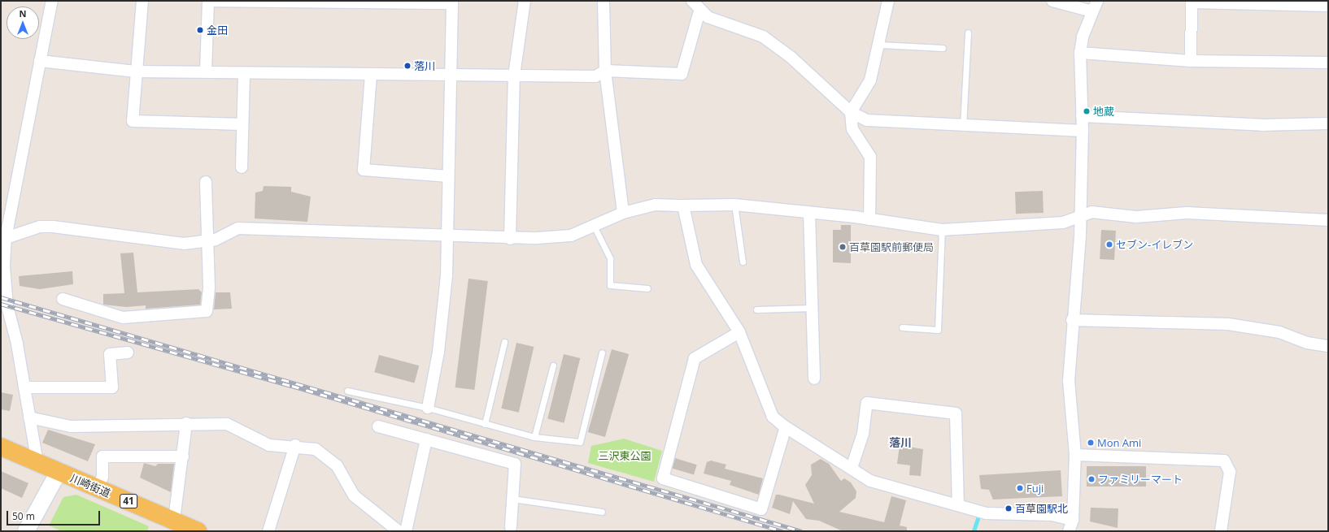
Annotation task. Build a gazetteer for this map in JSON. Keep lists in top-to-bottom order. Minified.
{"streets":{"main road":["川崎街道","41"]},"districts":["落川"],"parks":["三沢東公園"],"places":["金田","落川","地蔵","セブン-イレブン","百草園駅前郵便局","Mon Ami","ファミリーマート","Fuji","百草園駅北"],"scale_bar":"50 m","north":"top"}
